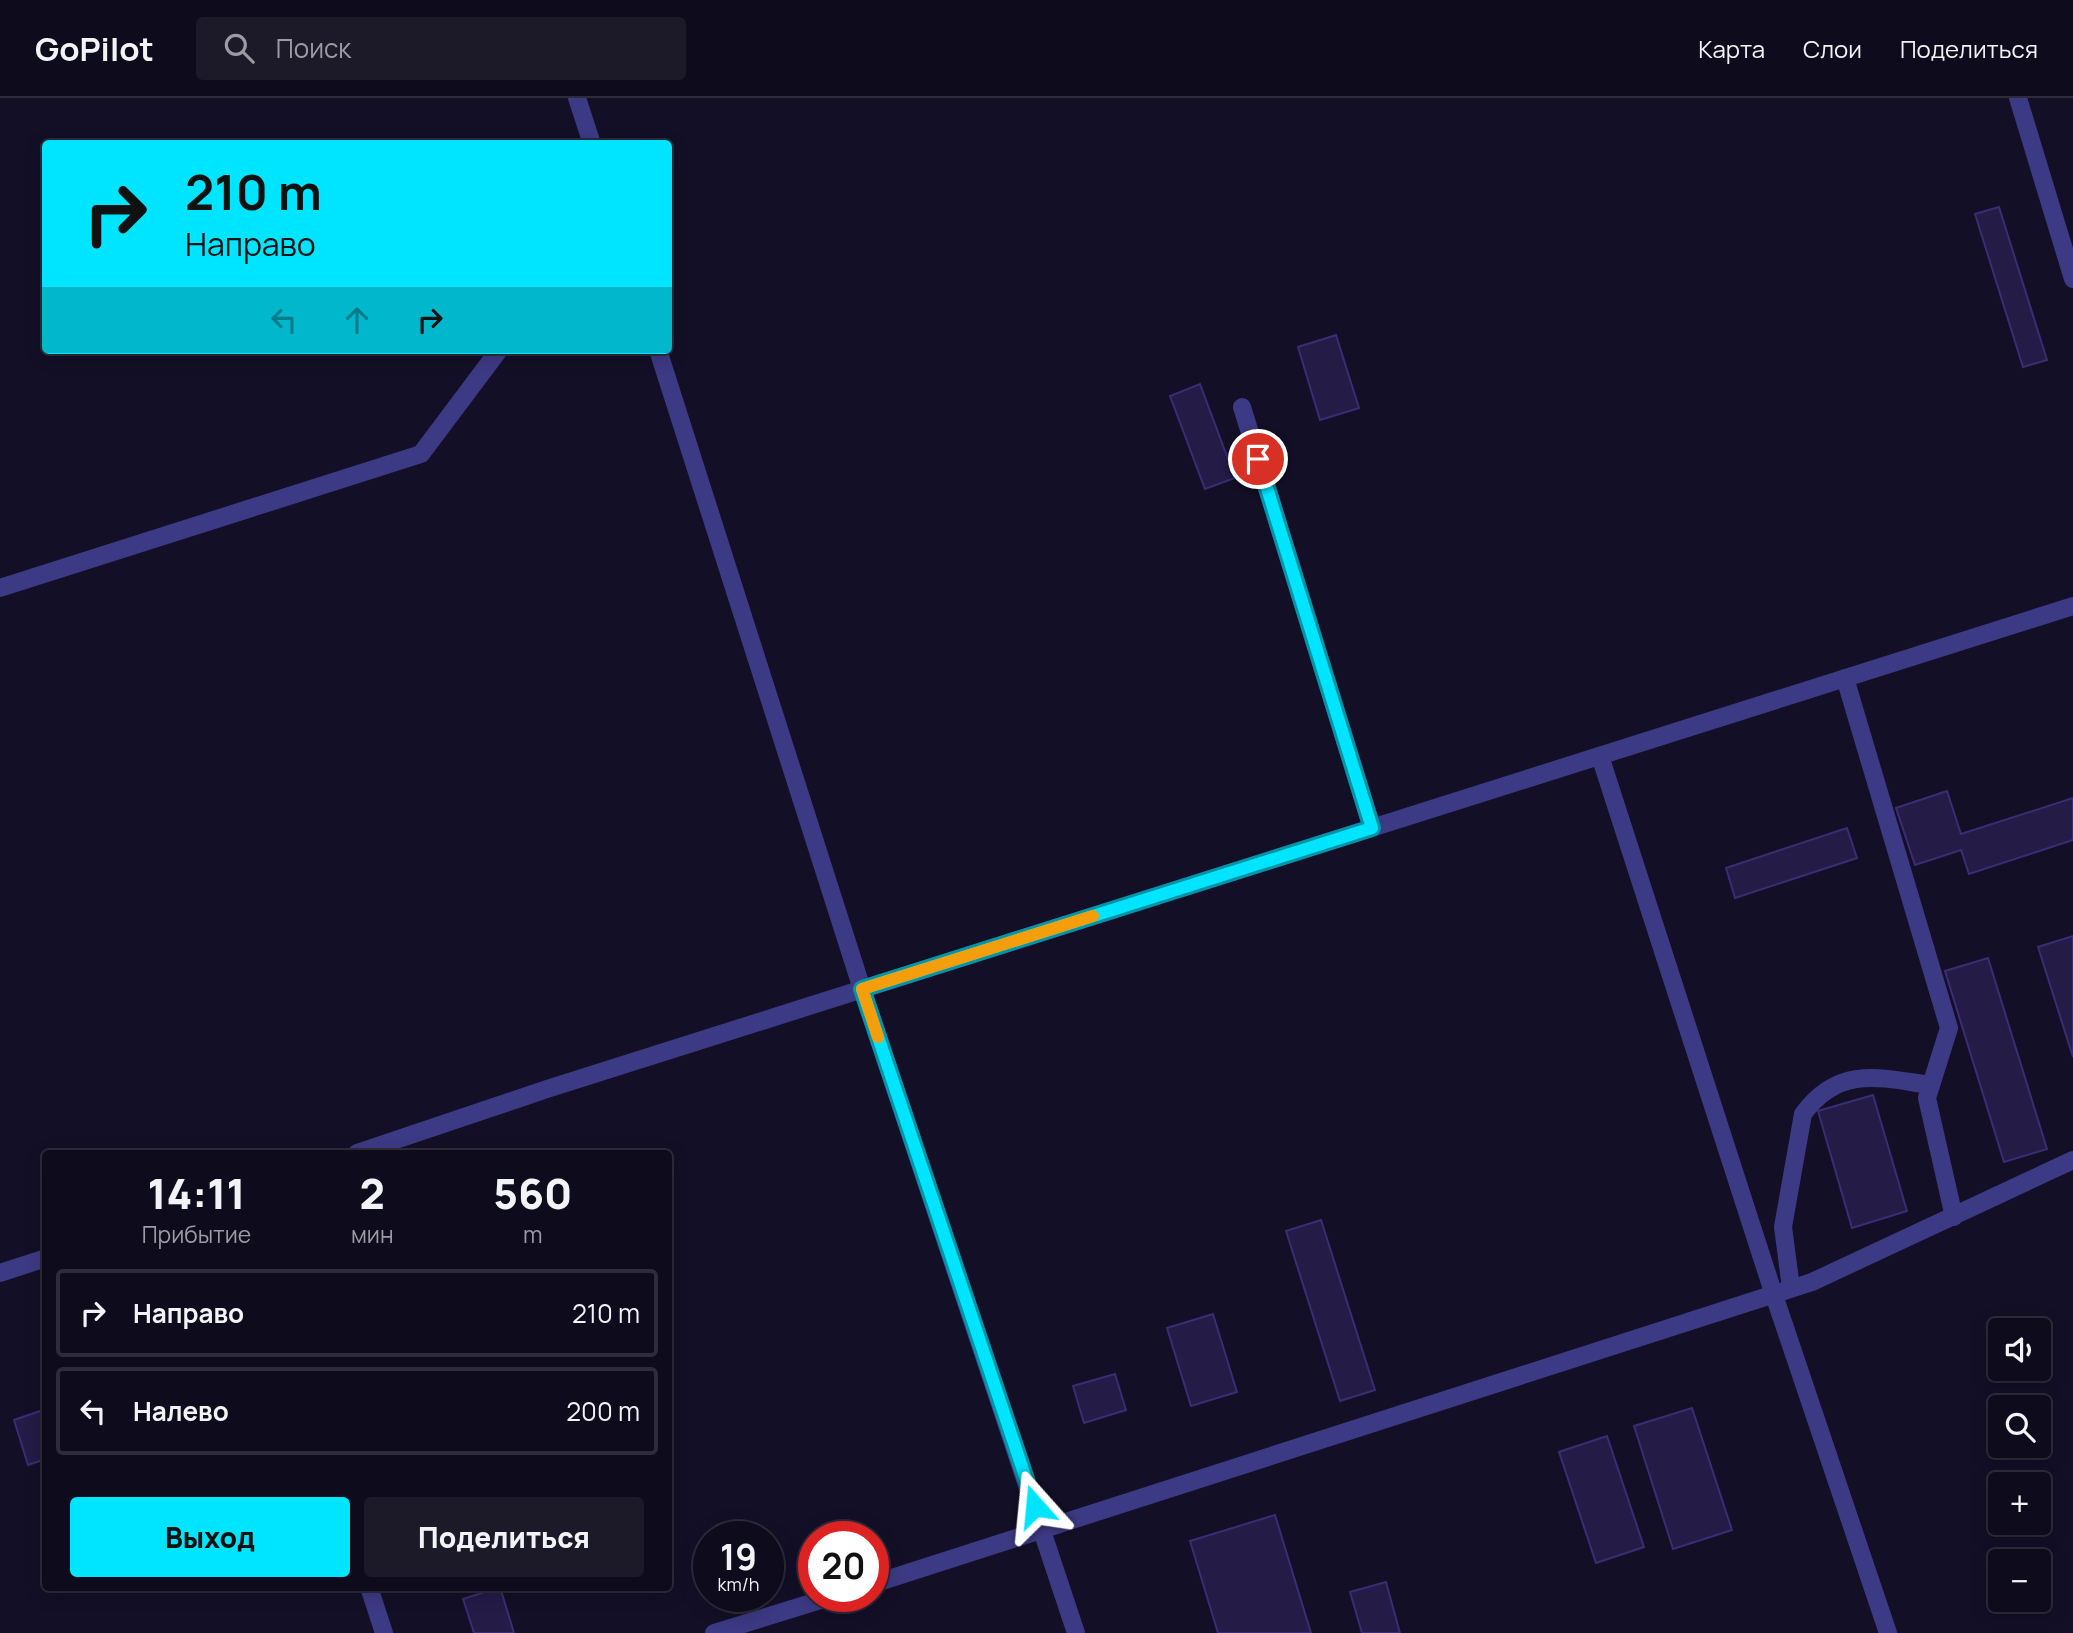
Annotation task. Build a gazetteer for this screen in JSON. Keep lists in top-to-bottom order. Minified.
{"page":{"header":"GoPilot","search":"Поиск","nav":["Карта","Слои","Поделиться"],"turn":["210 m","Направо"],"eta":["14:11","Прибытие","2","мин","560","m"],"list":[{"name":"Направо","value":"210 m"},{"name":"Налево","value":"200 m"}],"map_buttons":["+","−"],"buttons":["Выход","Поделиться"],"speed":"19 km/h","limit":"20"}}
